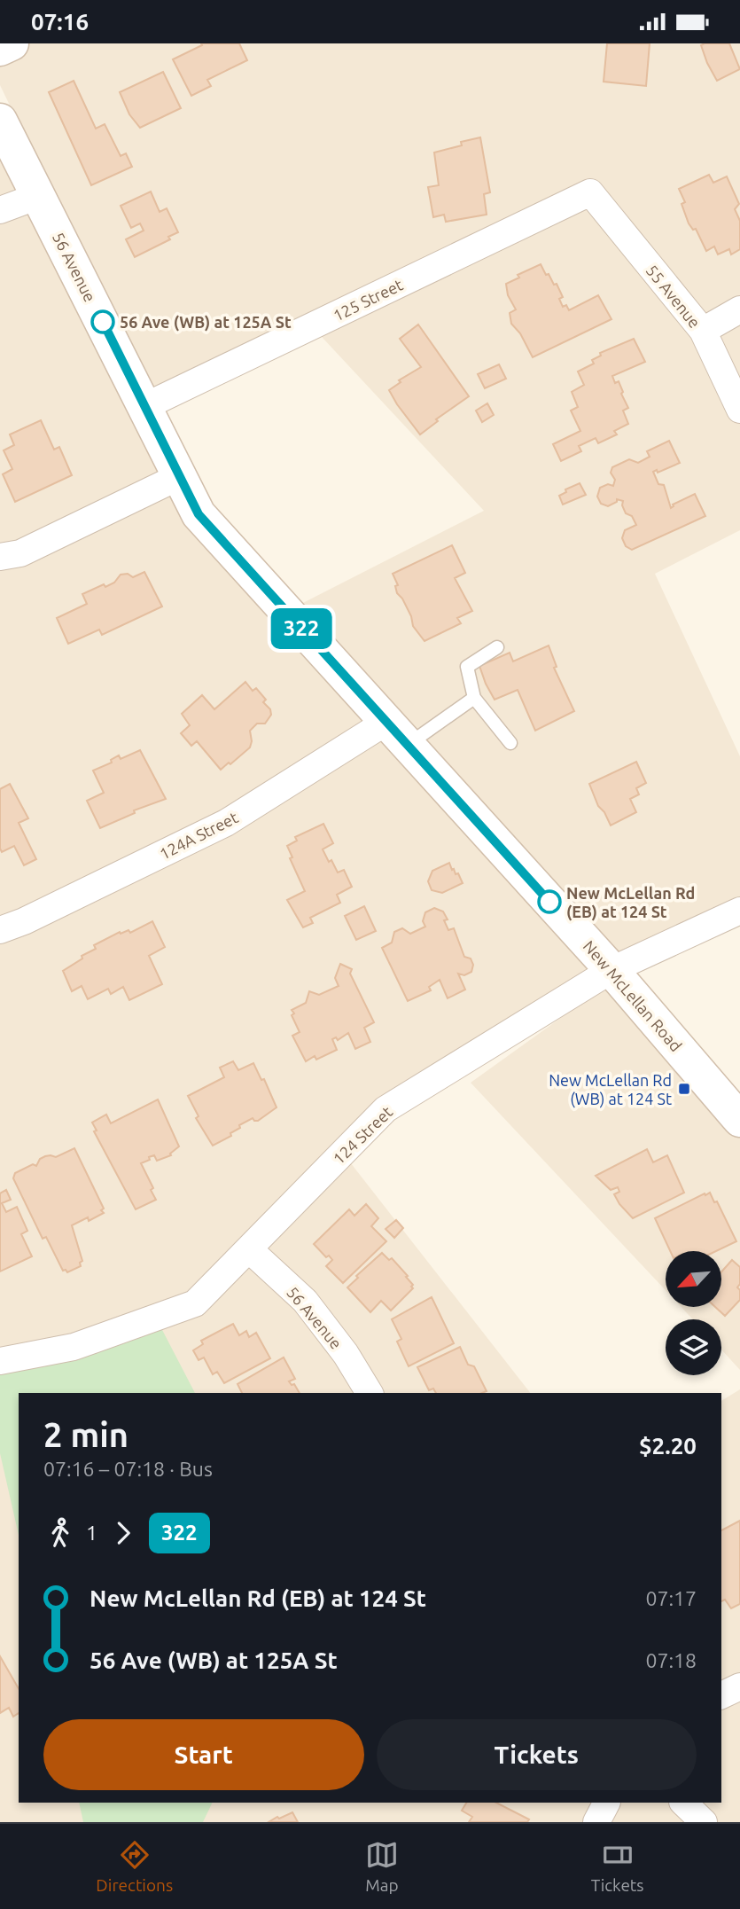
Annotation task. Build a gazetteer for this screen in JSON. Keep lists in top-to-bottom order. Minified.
{"streets":{"street":["56 Avenue","55 Avenue","125 Street","124A Street","New McLellan Road","124 Street"]},"crossings":[["56 Avenue","125 Street"],["56 Avenue","New McLellan Road"],["56 Avenue","124 Street"],["55 Avenue","125 Street"],["124A Street","New McLellan Road"],["New McLellan Road","124 Street"]],"places":{"other":["56 Ave (WB) at 125A St","New McLellan Rd (EB) at 124 St"],"transit":["New McLellan Rd (WB) at 124 St"]},"lines":["bus line 322"],"north":"bottom left","page":{"status":"07:16","on_map":"322","heading":["2 min","07:16 – 07:18 · Bus","$2.20"],"legs":["1","322"],"list":[{"name":"New McLellan Rd (EB) at 124 St","value":"07:17"},{"name":"56 Ave (WB) at 125A St","value":"07:18"}],"buttons":["Start","Tickets"],"tabs":["Directions","Map","Tickets"]}}
